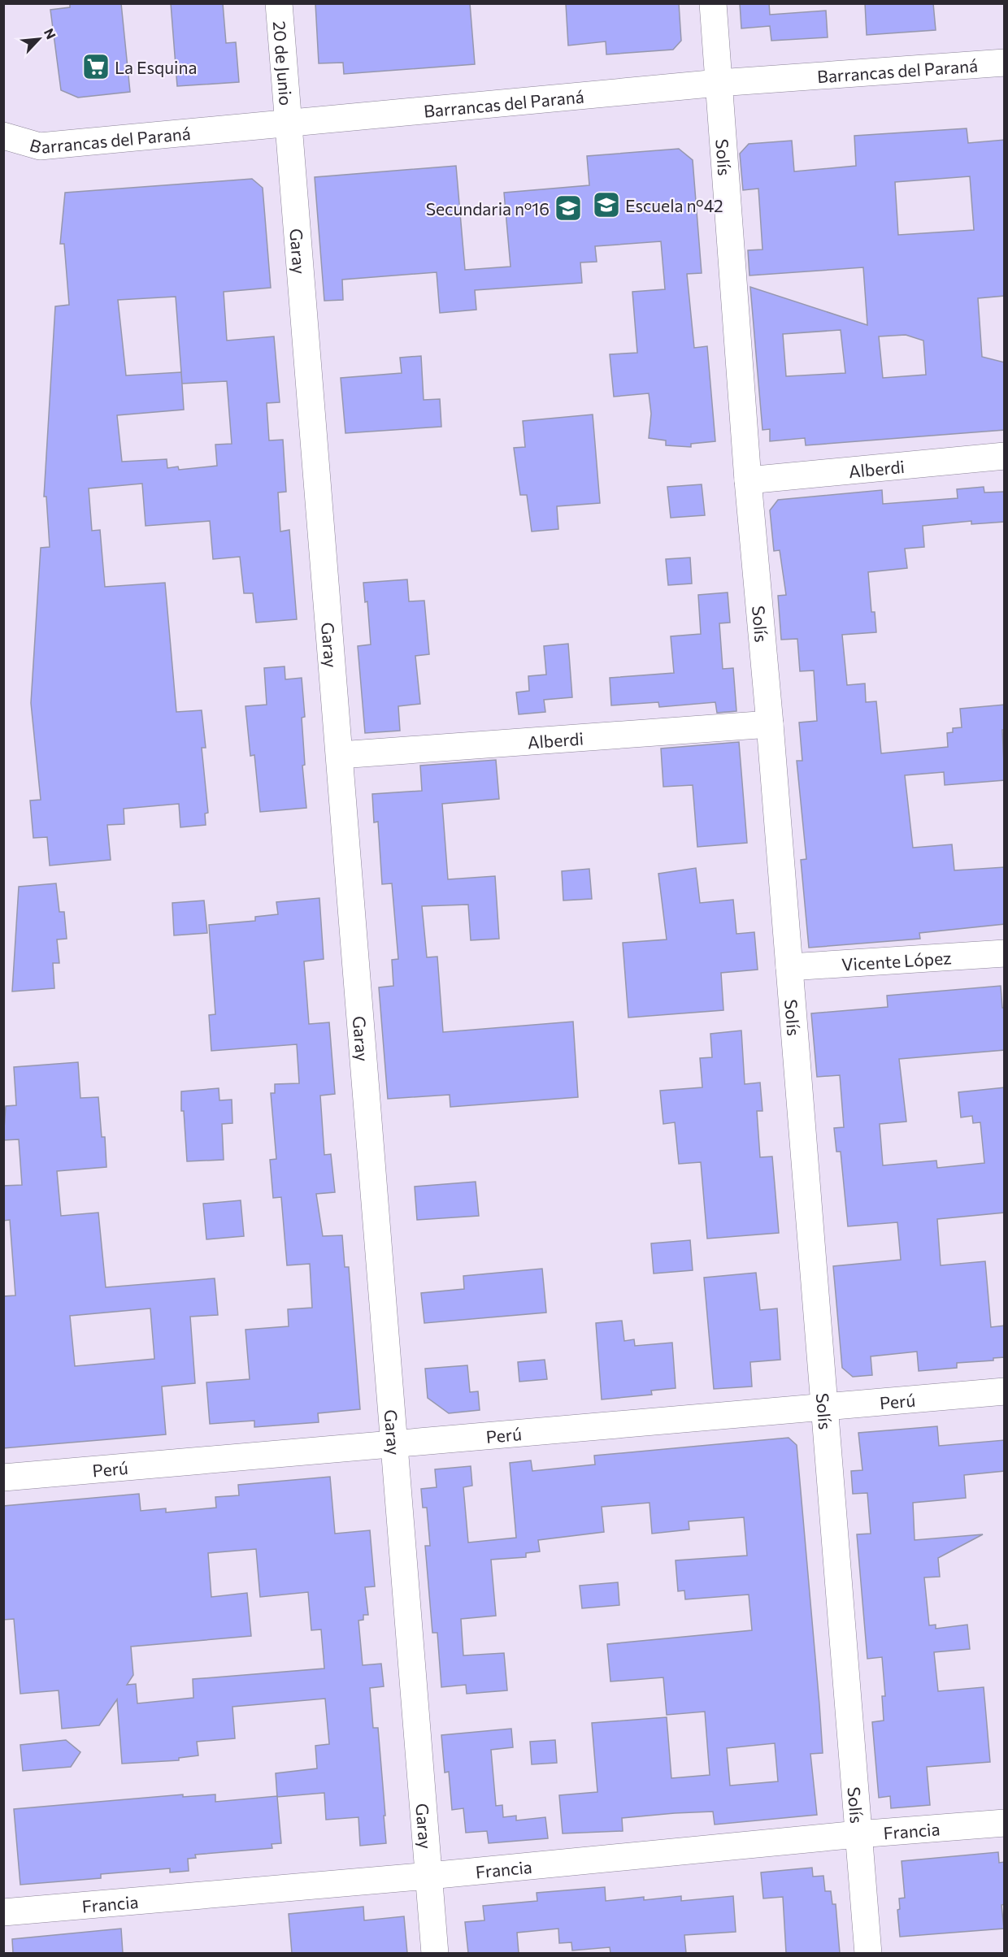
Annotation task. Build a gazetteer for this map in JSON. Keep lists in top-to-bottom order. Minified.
{"streets":{"street":["20 de Junio","Barrancas del Paraná","Solís","Garay","Alberdi","Vicente López","Perú","Francia"]},"crossings":[["20 de Junio","Barrancas del Paraná"],["20 de Junio","Garay"],["Barrancas del Paraná","Solís"],["Barrancas del Paraná","Garay"],["Solís","Alberdi"],["Solís","Vicente López"],["Solís","Perú"],["Solís","Francia"],["Garay","Alberdi"],["Garay","Perú"],["Garay","Francia"]],"places":{"supermarket":["La Esquina"],"school or university":["Escuela nº42","Secundaria nº16"]},"north":"top right"}
